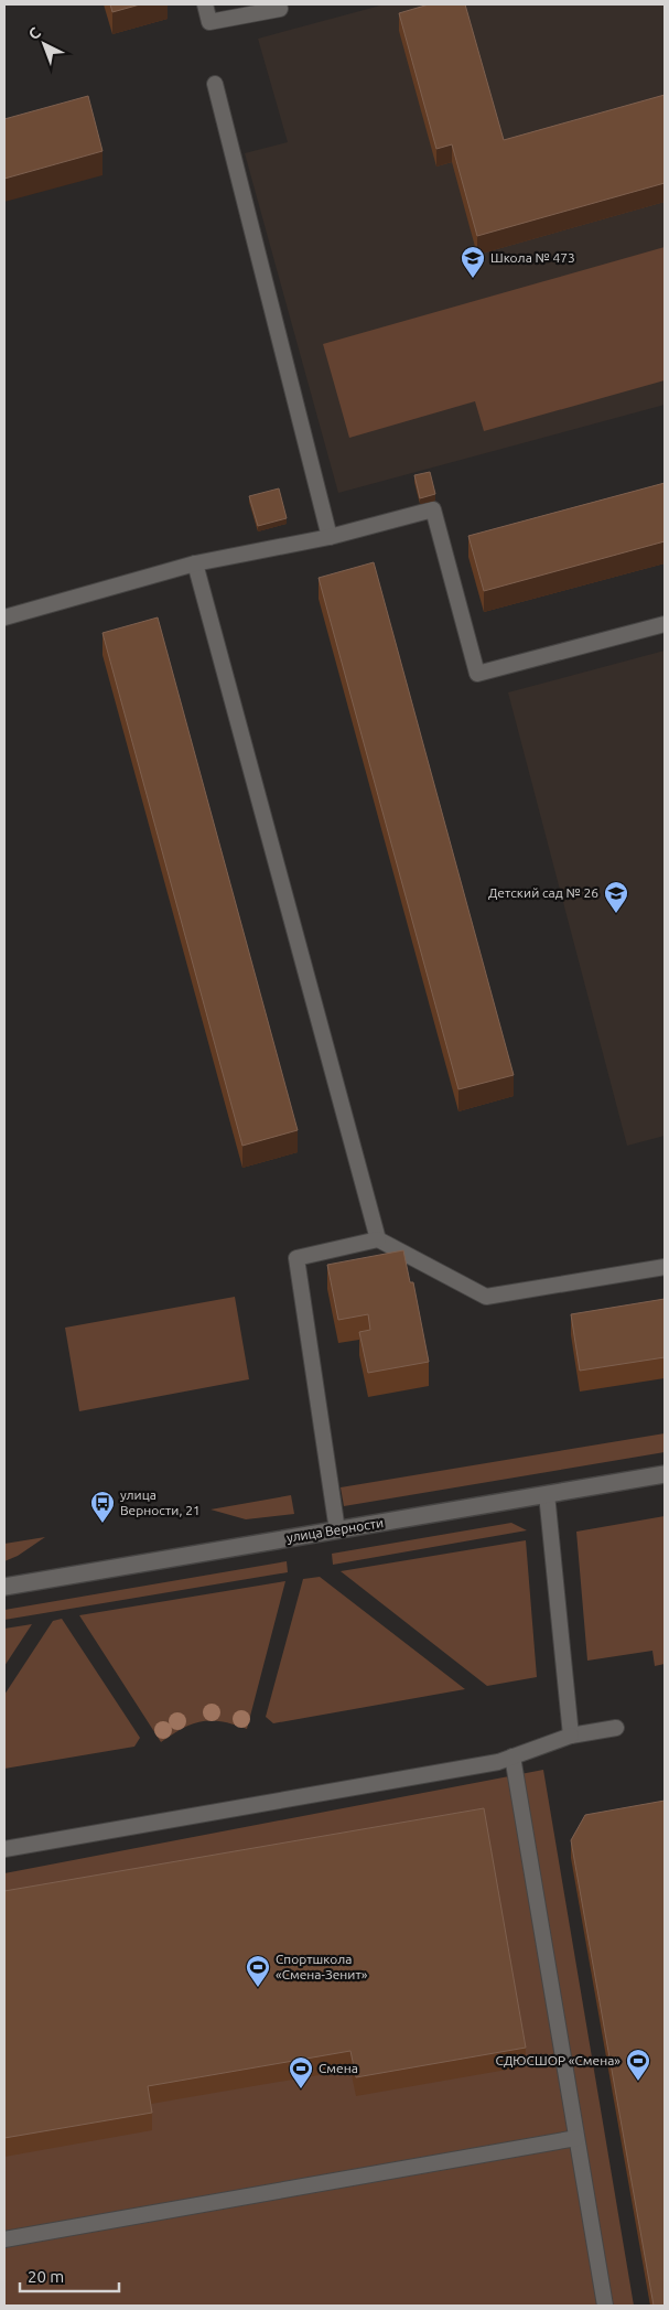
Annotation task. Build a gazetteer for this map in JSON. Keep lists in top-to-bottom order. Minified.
{"streets":{"street":["улица Верности"]},"places":{"school or university":["Школа № 473","Детский сад № 26"],"bus stop":["улица Верности, 21"],"sports":["Спортшкола «Смена-Зенит»","СДЮСШОР «Смена»","Смена"]},"scale_bar":"20 m","north":"top left"}
